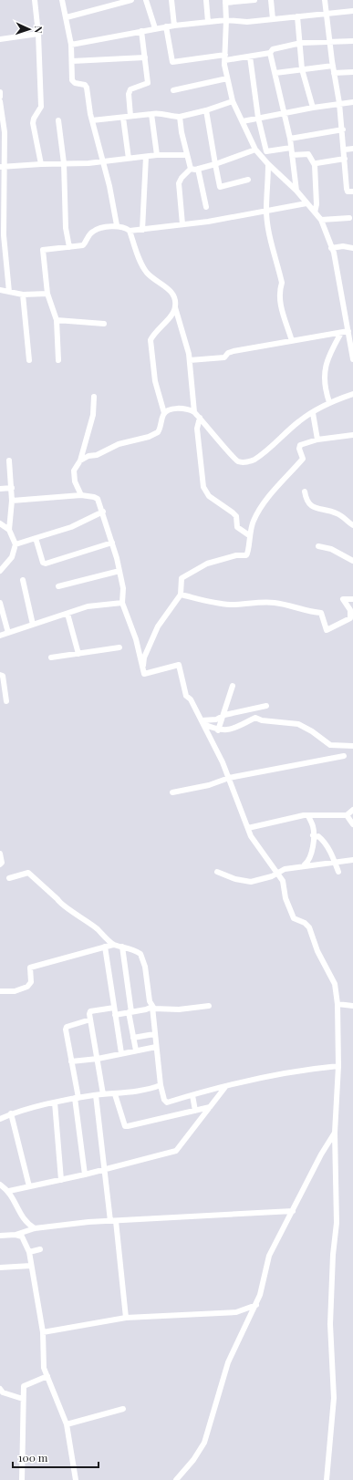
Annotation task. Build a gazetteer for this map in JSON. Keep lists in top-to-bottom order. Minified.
{"scale_bar":"100 m","north":"right"}
